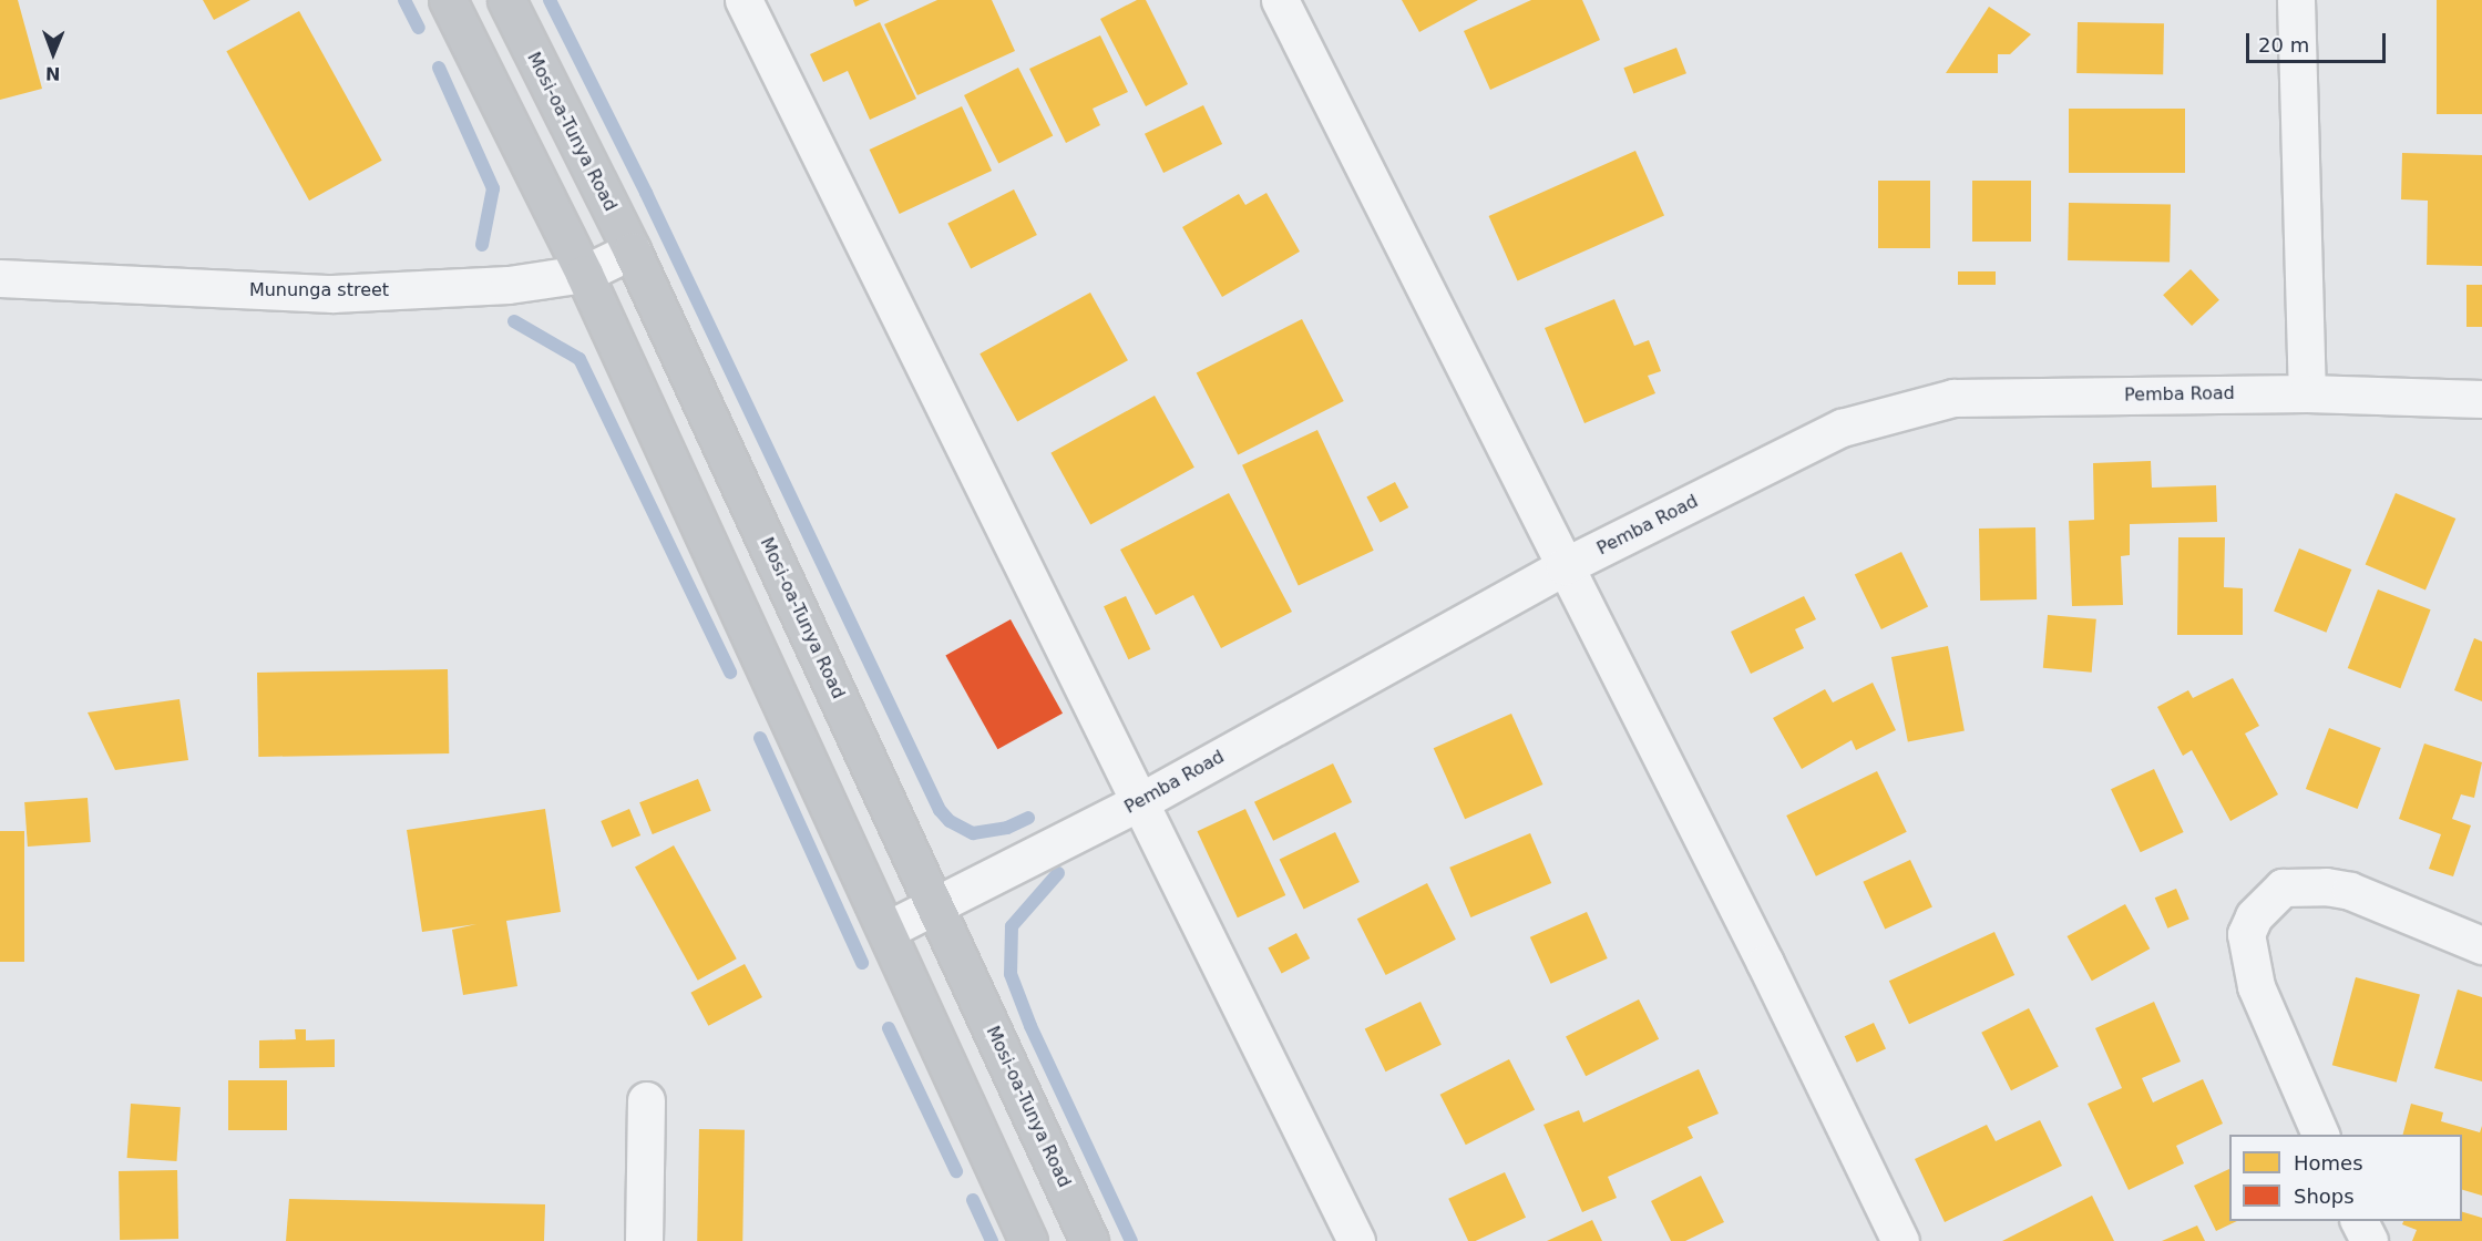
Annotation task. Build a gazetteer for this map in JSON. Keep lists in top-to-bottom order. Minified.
{"streets":{"main road":["Mosi-oa-Tunya Road"],"street":["Mununga street","Pemba Road"]},"crossings":[["Mosi-oa-Tunya Road","Mununga street"],["Mosi-oa-Tunya Road","Pemba Road"]],"legend":["Homes","Shops"],"scale_bar":"20 m","north":"bottom"}
